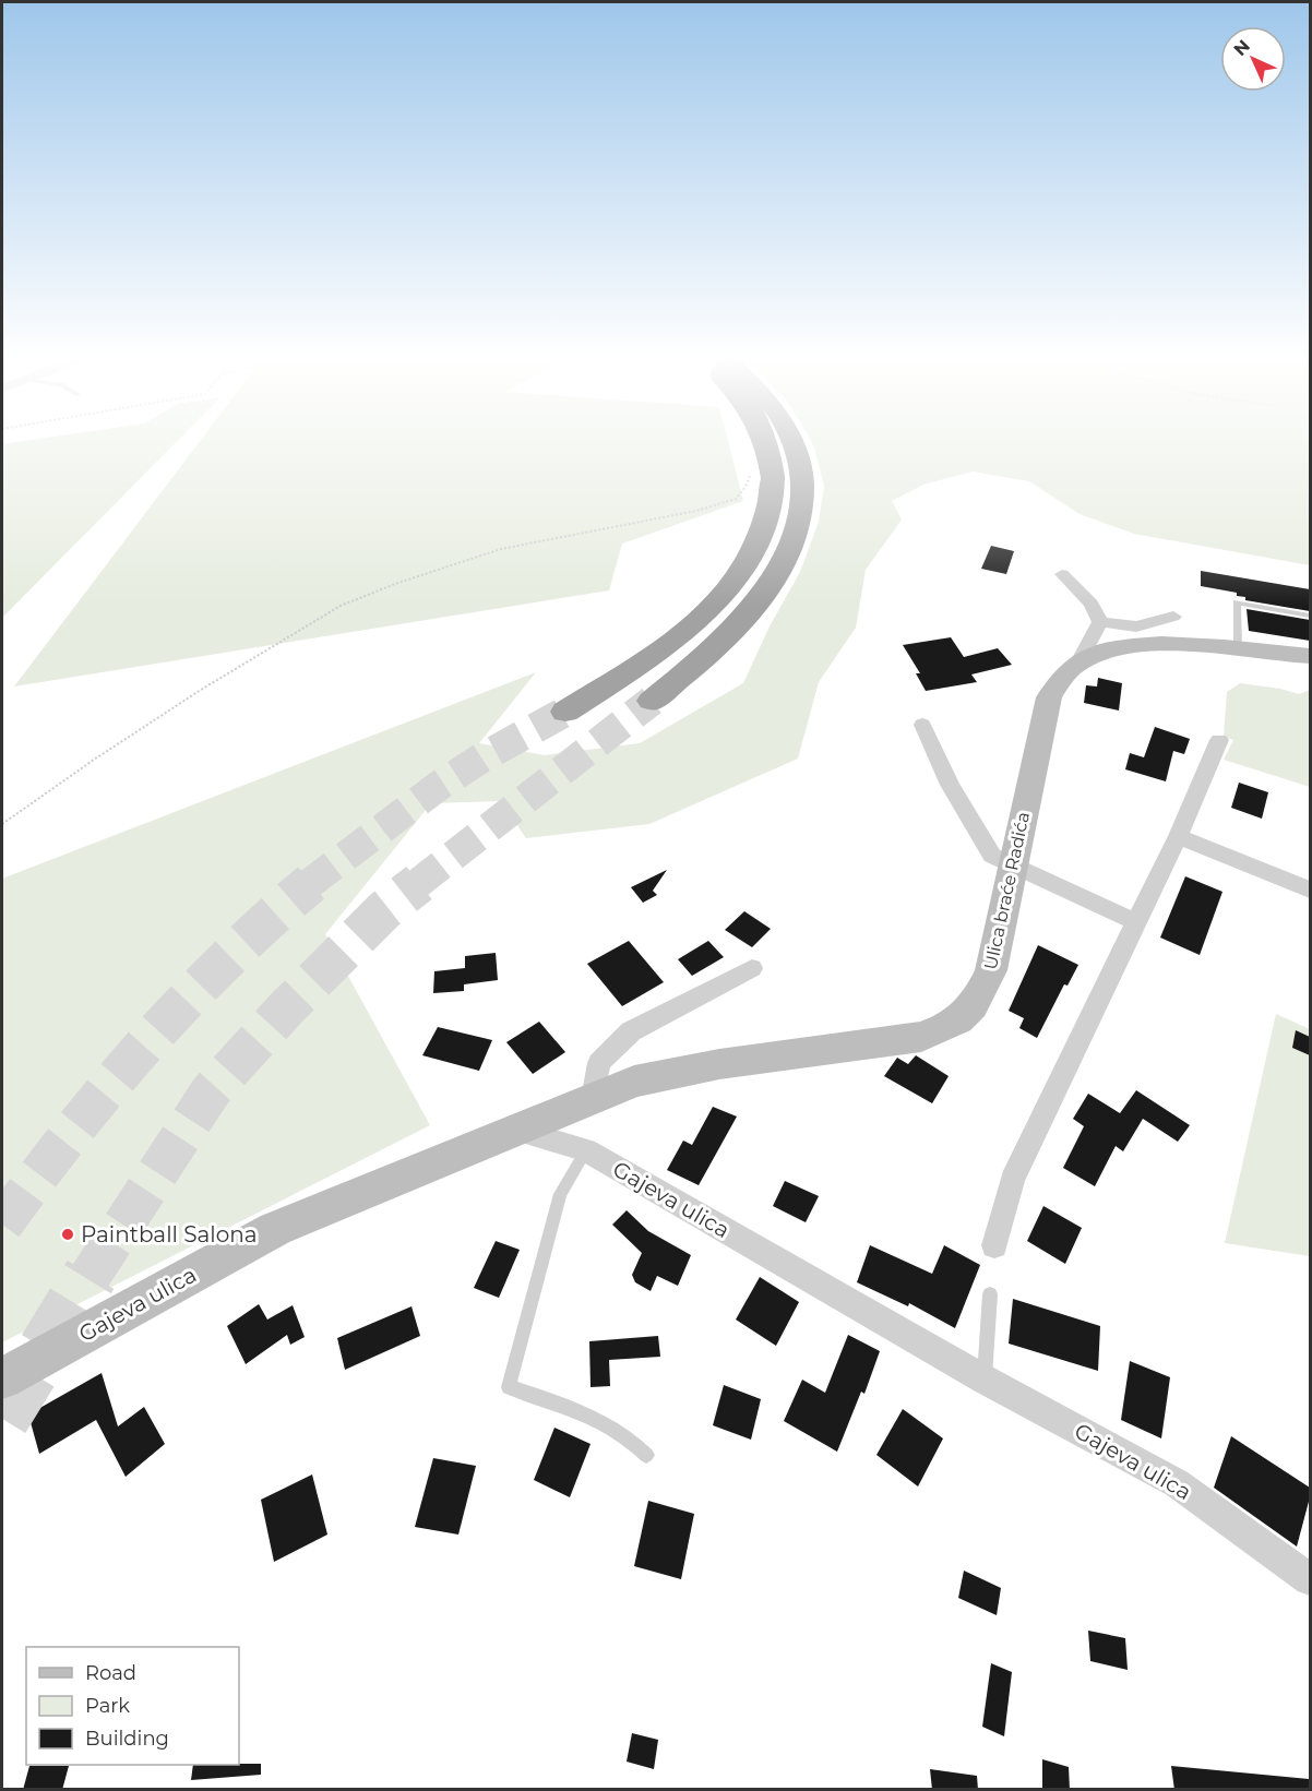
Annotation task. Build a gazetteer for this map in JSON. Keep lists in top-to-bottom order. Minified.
{"streets":{"main road":["Ulica braće Radića","Gajeva ulica"]},"crossings":[["Ulica braće Radića","Gajeva ulica"]],"places":["Paintball Salona"],"legend":["Road","Park","Building"],"north":"top left"}
